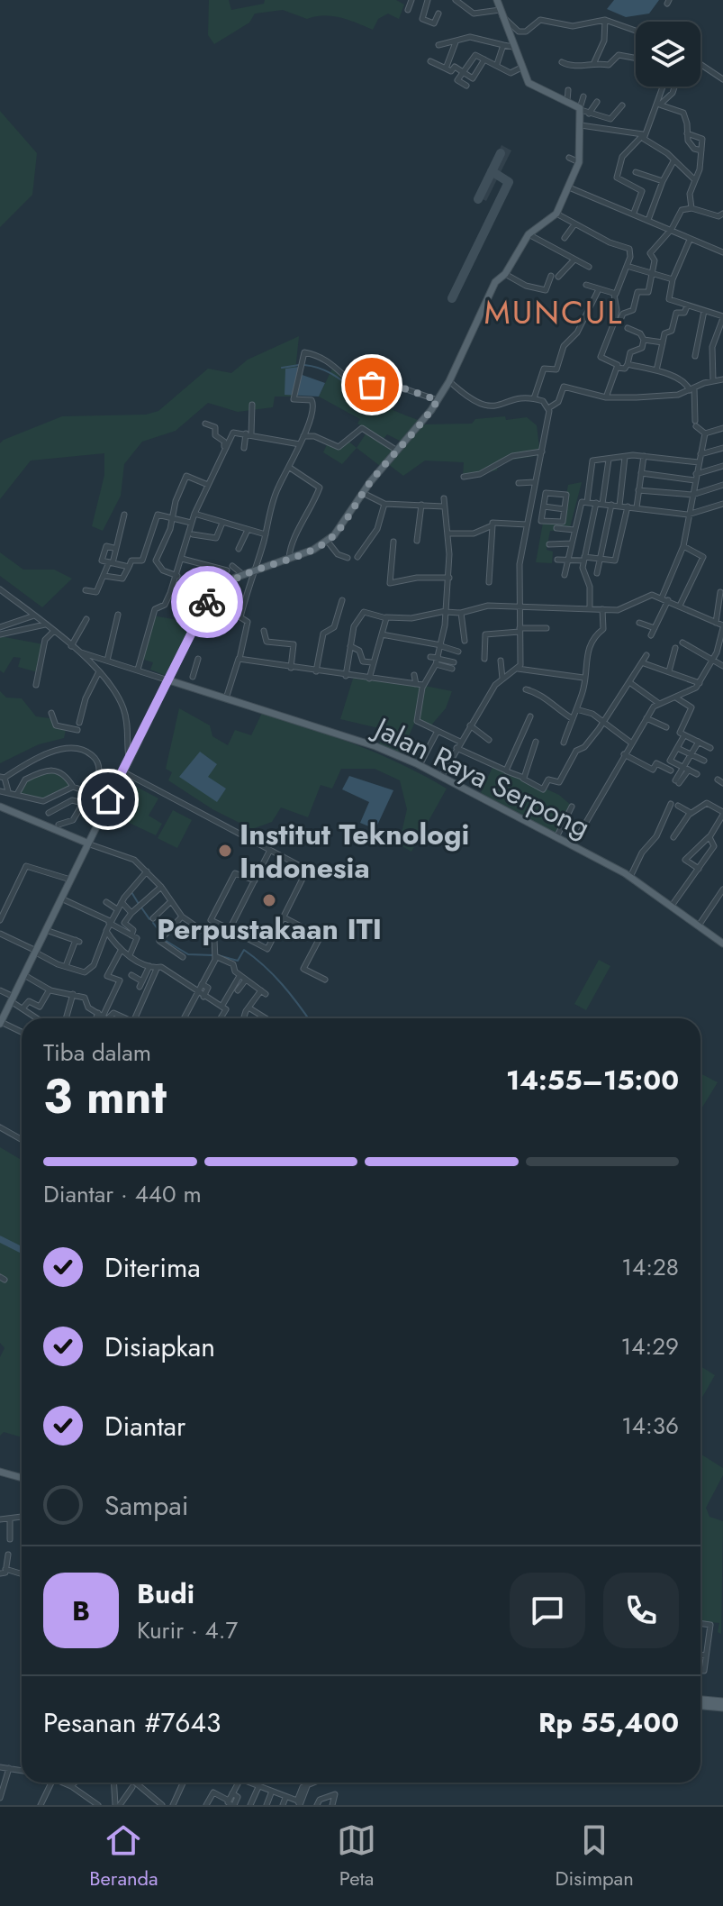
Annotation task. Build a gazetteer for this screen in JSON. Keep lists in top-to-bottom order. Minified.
{"streets":{"main road":["Jalan Raya Serpong"]},"districts":["MUNCUL"],"places":["Institut Teknologi Indonesia","Perpustakaan ITI"],"page":{"heading":["3 mnt","Tiba dalam","14:55–15:00"],"panel":["Budi","Kurir · 4.7","Pesanan #7643","Rp 55,400"],"bar":"Diantar · 440 m","list":[["Diterima","14:28"],["Disiapkan","14:29"],["Diantar","14:36"],"Sampai"],"round":"B","tabs":["Beranda","Peta","Disimpan"]}}
